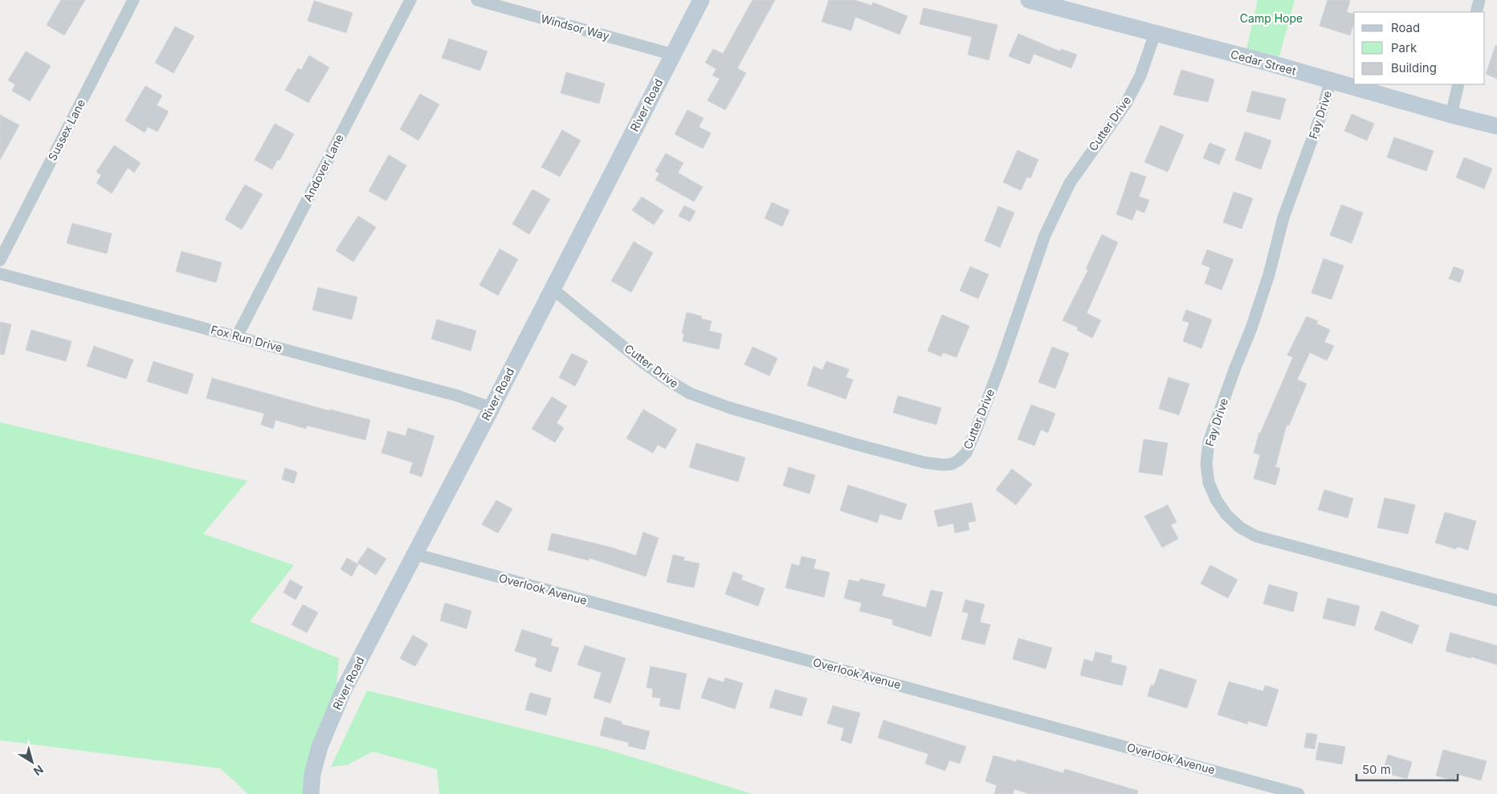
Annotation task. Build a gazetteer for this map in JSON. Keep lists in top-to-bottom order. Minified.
{"streets":{"street":["Windsor Way","Cedar Street","River Road","Fay Drive","Cutter Drive","Sussex Lane","Andover Lane","Fox Run Drive","Overlook Avenue"]},"crossings":[["Windsor Way","River Road"],["Cedar Street","Fay Drive"],["Cedar Street","Cutter Drive"],["River Road","Cutter Drive"],["River Road","Fox Run Drive"],["River Road","Overlook Avenue"],["Andover Lane","Fox Run Drive"]],"parks":["Camp Hope"],"legend":["Road","Park","Building"],"scale_bar":"50 m","north":"bottom right"}
